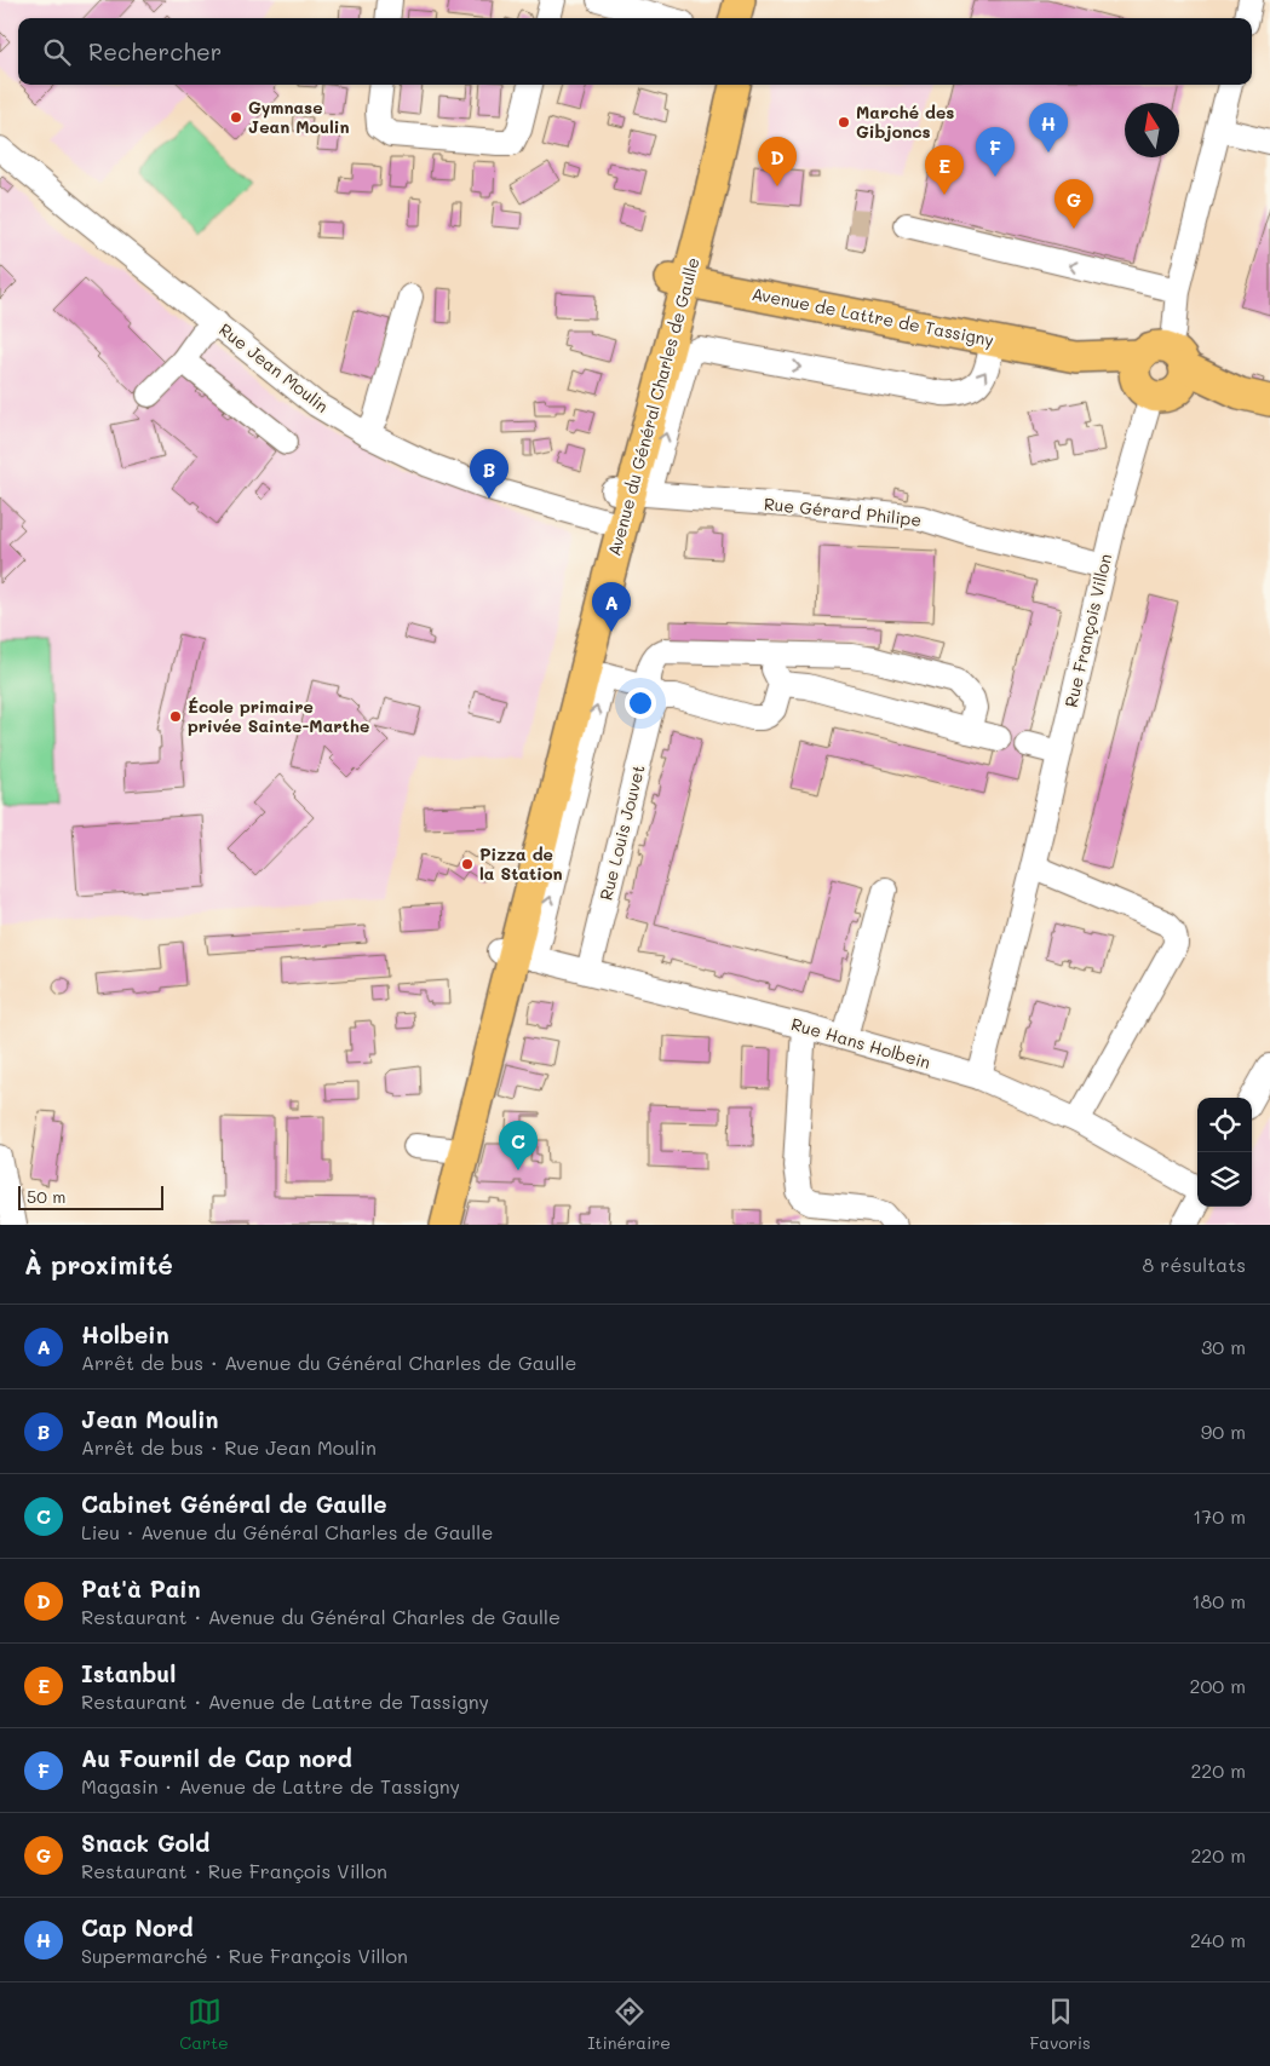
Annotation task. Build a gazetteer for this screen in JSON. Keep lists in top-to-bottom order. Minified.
{"streets":{"main road":["Avenue de Lattre de Tassigny","Avenue du Général Charles de Gaulle"],"street":["Rue Jean Moulin","Rue Gérard Philipe","Rue François Villon","Rue Louis Jouvet","Rue Hans Holbein"]},"crossings":[["Avenue de Lattre de Tassigny","Avenue du Général Charles de Gaulle"],["Avenue de Lattre de Tassigny","Rue François Villon"],["Rue Jean Moulin","Avenue du Général Charles de Gaulle"],["Avenue du Général Charles de Gaulle","Rue Gérard Philipe"],["Avenue du Général Charles de Gaulle","Rue Hans Holbein"],["Rue Gérard Philipe","Rue François Villon"],["Rue François Villon","Rue Hans Holbein"],["Rue Louis Jouvet","Rue Hans Holbein"]],"places":["Gymnase Jean Moulin","Marché des Gibjoncs","École primaire privée Sainte-Marthe","Pizza de la Station"],"scale_bar":"50 m","north":"top","page":{"search":"Rechercher","pins":["H","F","D","E","G","B","A","C"],"scale":"50 m","heading":["À proximité","8 résultats"],"list":[{"mark":"A","name":"Holbein","note":"Arrêt de bus · Avenue du Général Charles de Gaulle","value":"30 m"},{"mark":"B","name":"Jean Moulin","note":"Arrêt de bus · Rue Jean Moulin","value":"90 m"},{"mark":"C","name":"Cabinet Général de Gaulle","note":"Lieu · Avenue du Général Charles de Gaulle","value":"170 m"},{"mark":"D","name":"Pat'à Pain","note":"Restaurant · Avenue du Général Charles de Gaulle","value":"180 m"},{"mark":"E","name":"Istanbul","note":"Restaurant · Avenue de Lattre de Tassigny","value":"200 m"},{"mark":"F","name":"Au Fournil de Cap nord","note":"Magasin · Avenue de Lattre de Tassigny","value":"220 m"},{"mark":"G","name":"Snack Gold","note":"Restaurant · Rue François Villon","value":"220 m"},{"mark":"H","name":"Cap Nord","note":"Supermarché · Rue François Villon","value":"240 m"}],"nav":["Carte","Itinéraire","Favoris"]}}
